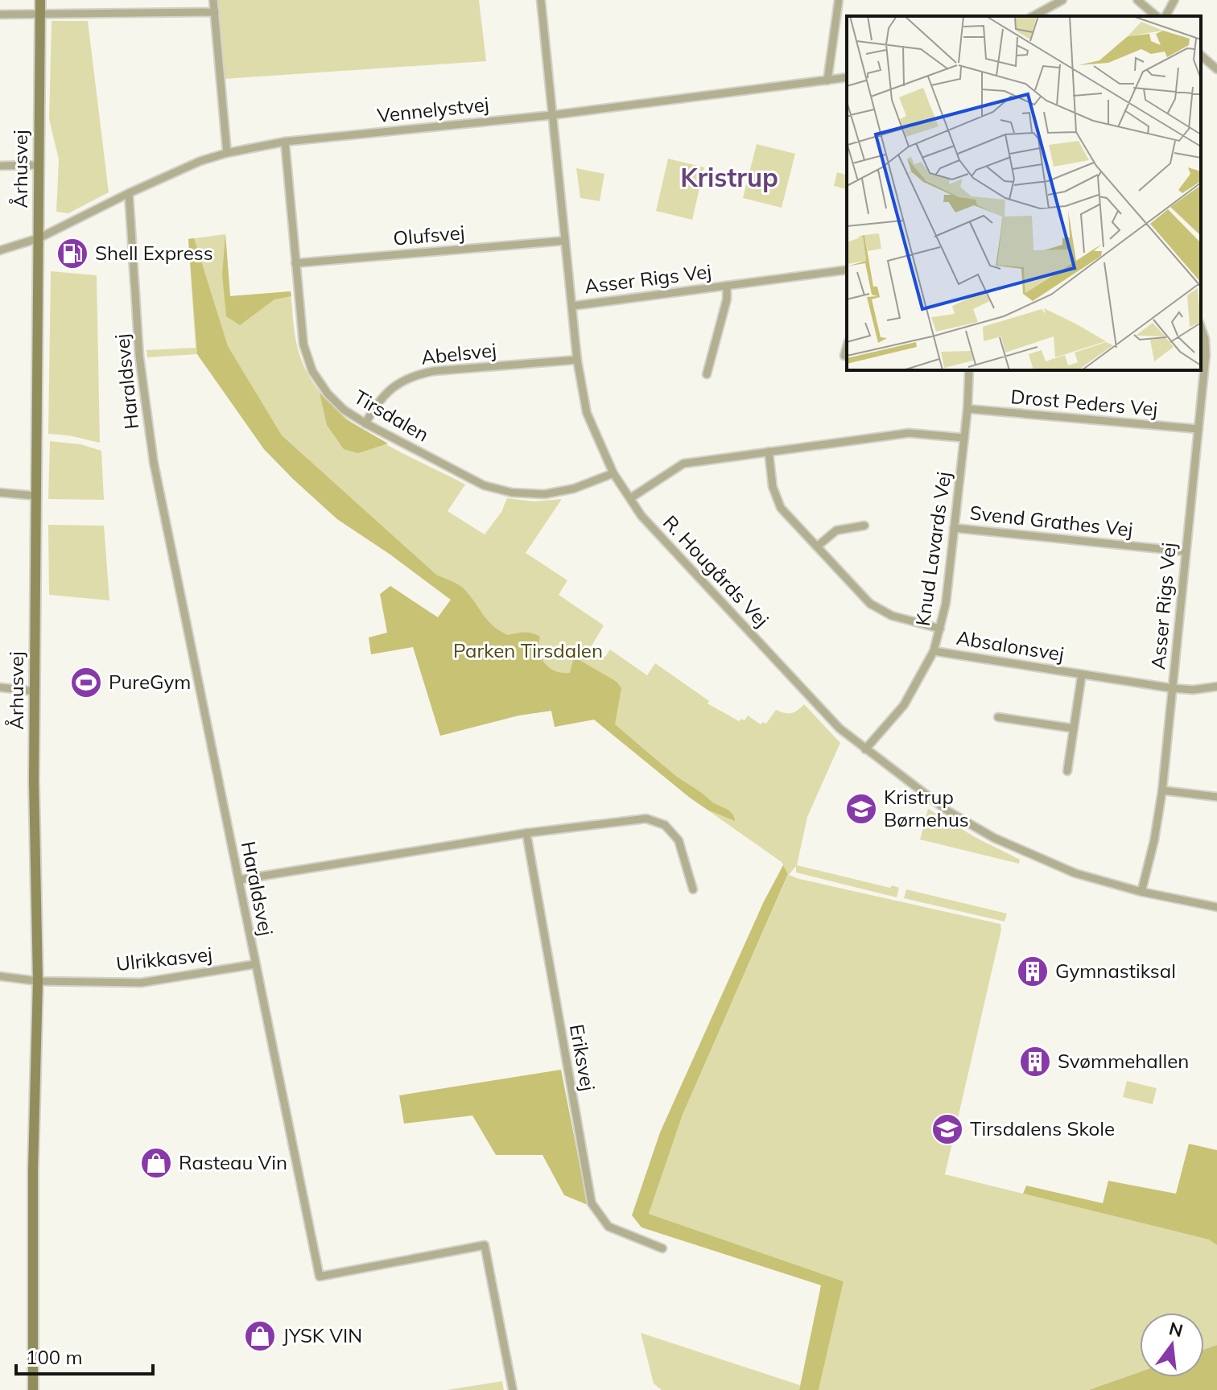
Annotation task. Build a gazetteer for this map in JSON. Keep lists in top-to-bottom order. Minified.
{"streets":{"main road":["Århusvej"],"street":["Vennelystvej","Olufsvej","Asser Rigs Vej","Abelsvej","Haraldsvej","Drost Peders Vej","Tirsdalen","Svend Grathes Vej","Knud Lavards Vej","R. Hougårds Vej","Absalonsvej","Ulrikkasvej","Eriksvej"]},"crossings":[["Vennelystvej","Århusvej"],["Vennelystvej","Haraldsvej"],["Vennelystvej","Tirsdalen"],["Vennelystvej","R. Hougårds Vej"],["Århusvej","Ulrikkasvej"],["Olufsvej","Tirsdalen"],["Olufsvej","R. Hougårds Vej"],["Asser Rigs Vej","Drost Peders Vej"],["Asser Rigs Vej","Svend Grathes Vej"],["Asser Rigs Vej","R. Hougårds Vej"],["Asser Rigs Vej","Absalonsvej"],["Abelsvej","Tirsdalen"],["Abelsvej","R. Hougårds Vej"],["Haraldsvej","Ulrikkasvej"],["Drost Peders Vej","Knud Lavards Vej"],["Tirsdalen","R. Hougårds Vej"],["Svend Grathes Vej","Knud Lavards Vej"],["Knud Lavards Vej","R. Hougårds Vej"],["Knud Lavards Vej","Absalonsvej"]],"districts":["Kristrup"],"parks":["Parken Tirsdalen"],"places":{"fuel station":["Shell Express"],"sports":["PureGym"],"school or university":["Kristrup Børnehus","Tirsdalens Skole"],"building":["Gymnastiksal","Svømmehallen"],"shop":["Rasteau Vin","JYSK VIN"]},"scale_bar":"100 m","north":"top"}
